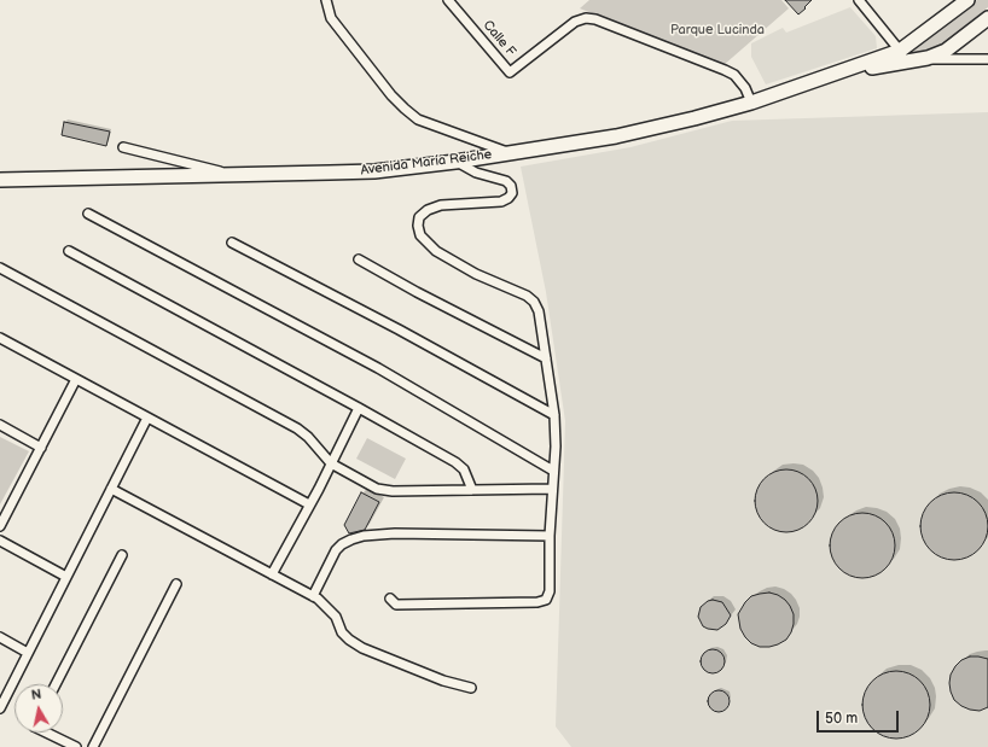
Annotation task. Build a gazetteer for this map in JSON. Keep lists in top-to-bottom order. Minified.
{"streets":{"main road":["Avenida María Reiche"],"street":["Calle F"]},"crossings":[["Calle F","Avenida María Reiche"]],"parks":["Parque Lucinda"],"scale_bar":"50 m","north":"top"}
